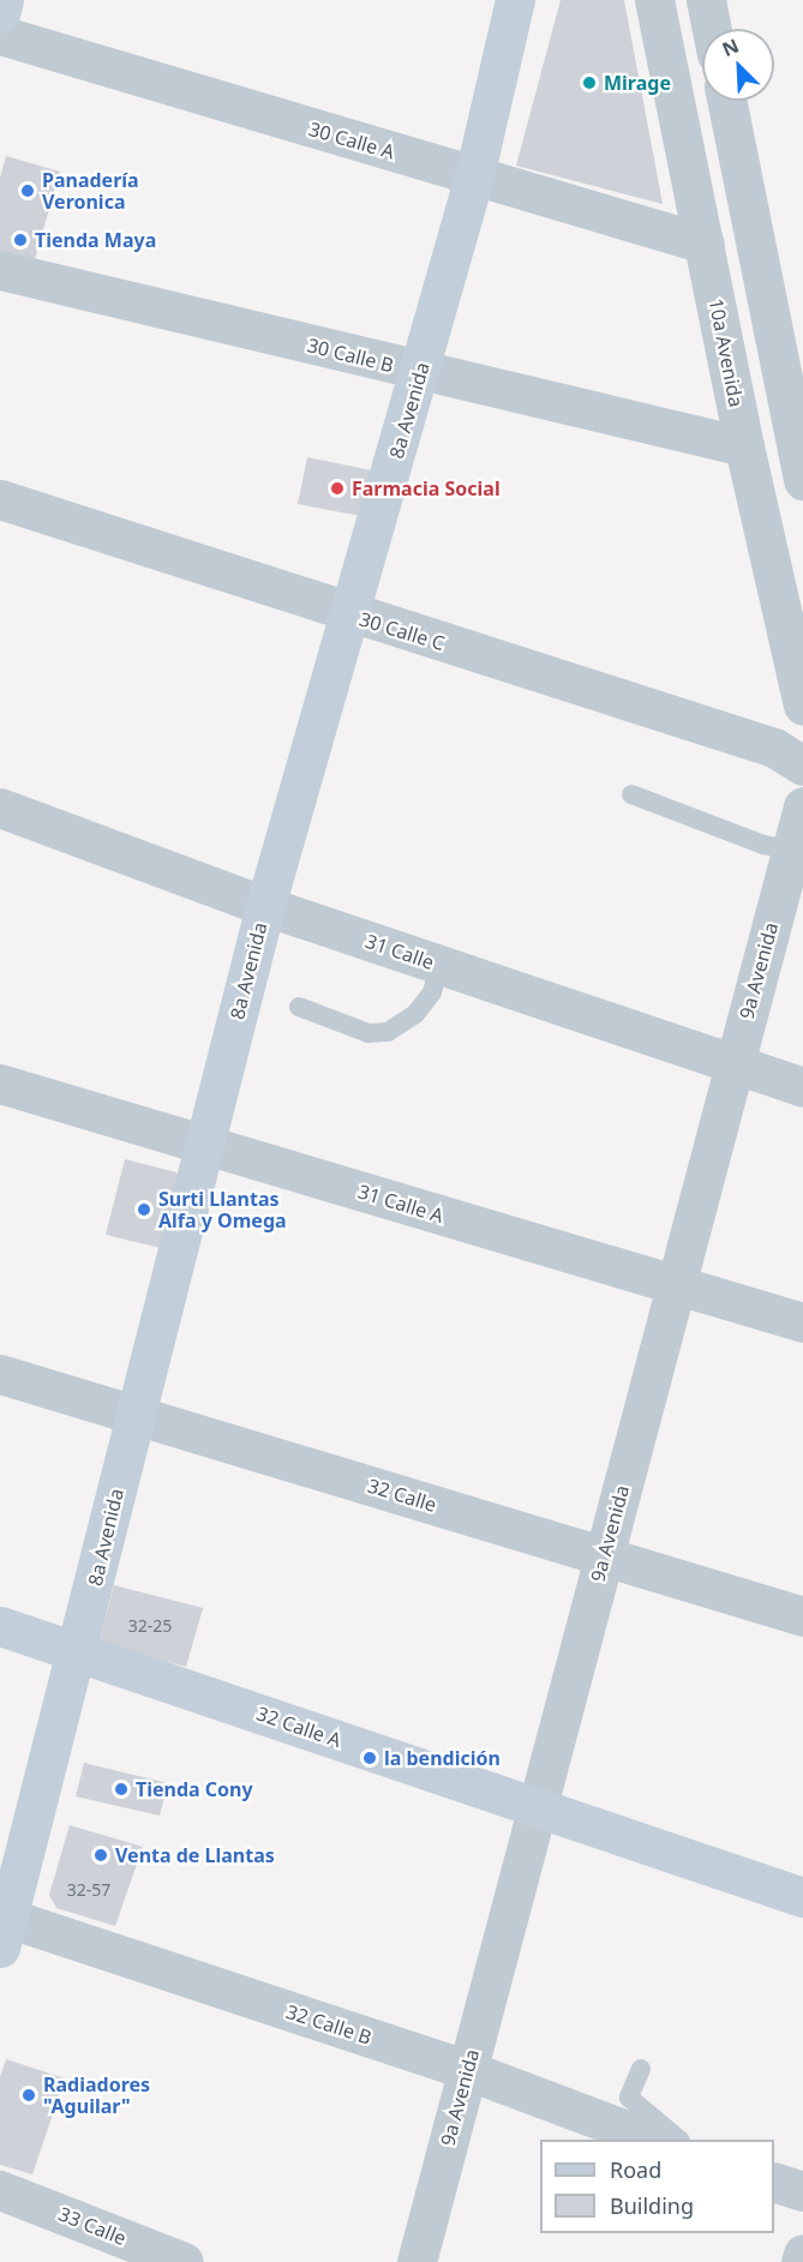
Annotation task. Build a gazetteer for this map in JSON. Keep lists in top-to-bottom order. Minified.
{"streets":{"main road":["8a Avenida","32 Calle A"],"street":["30 Calle A","10a Avenida","30 Calle B","30 Calle C","31 Calle","9a Avenida","31 Calle A","32 Calle","32 Calle B","33 Calle"]},"crossings":[["30 Calle A","10a Avenida"],["30 Calle A","8a Avenida"],["10a Avenida","30 Calle B"],["30 Calle B","8a Avenida"],["8a Avenida","30 Calle C"],["8a Avenida","31 Calle"],["8a Avenida","31 Calle A"],["8a Avenida","32 Calle"],["8a Avenida","32 Calle A"],["8a Avenida","32 Calle B"],["31 Calle","9a Avenida"],["9a Avenida","31 Calle A"],["9a Avenida","32 Calle"],["9a Avenida","32 Calle A"],["9a Avenida","32 Calle B"]],"places":["Mirage","Panadería Veronica","Tienda Maya","Farmacia Social","Surti Llantas Alfa y Omega","la bendición","Tienda Cony","Venta de Llantas","Radiadores \"Aguilar\""],"house_numbers":["32-25","32-57"],"legend":["Road","Building"],"north":"top left"}
